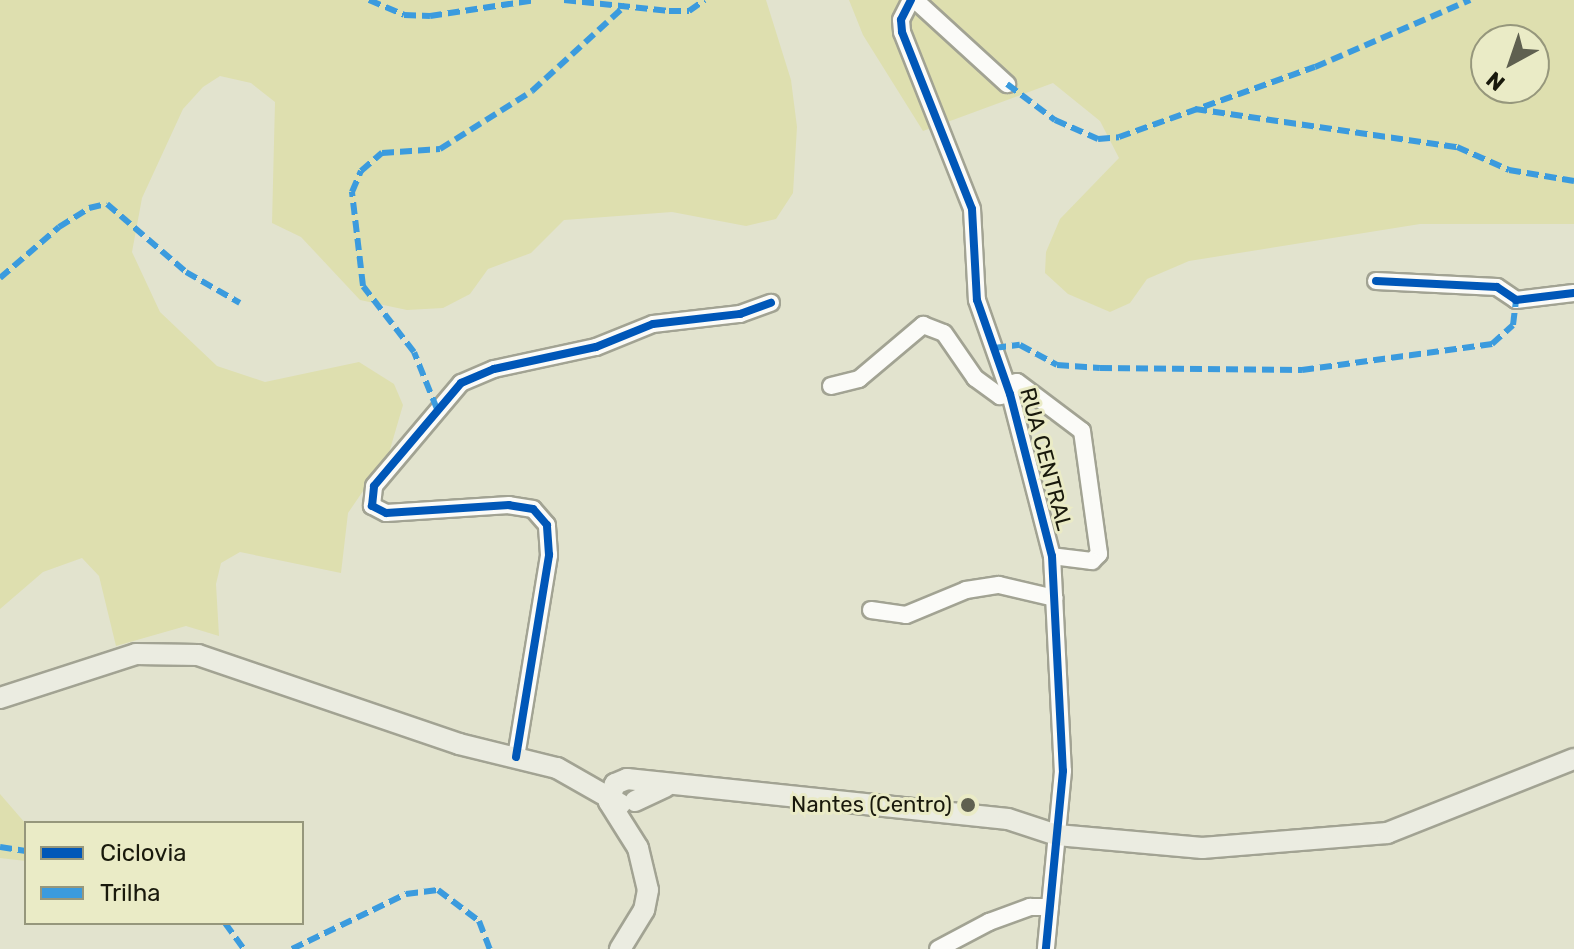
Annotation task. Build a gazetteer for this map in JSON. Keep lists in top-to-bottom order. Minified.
{"streets":{"street":["RUA CENTRAL"]},"places":["Nantes (Centro)"],"legend":["Ciclovia","Trilha"],"north":"bottom left"}
